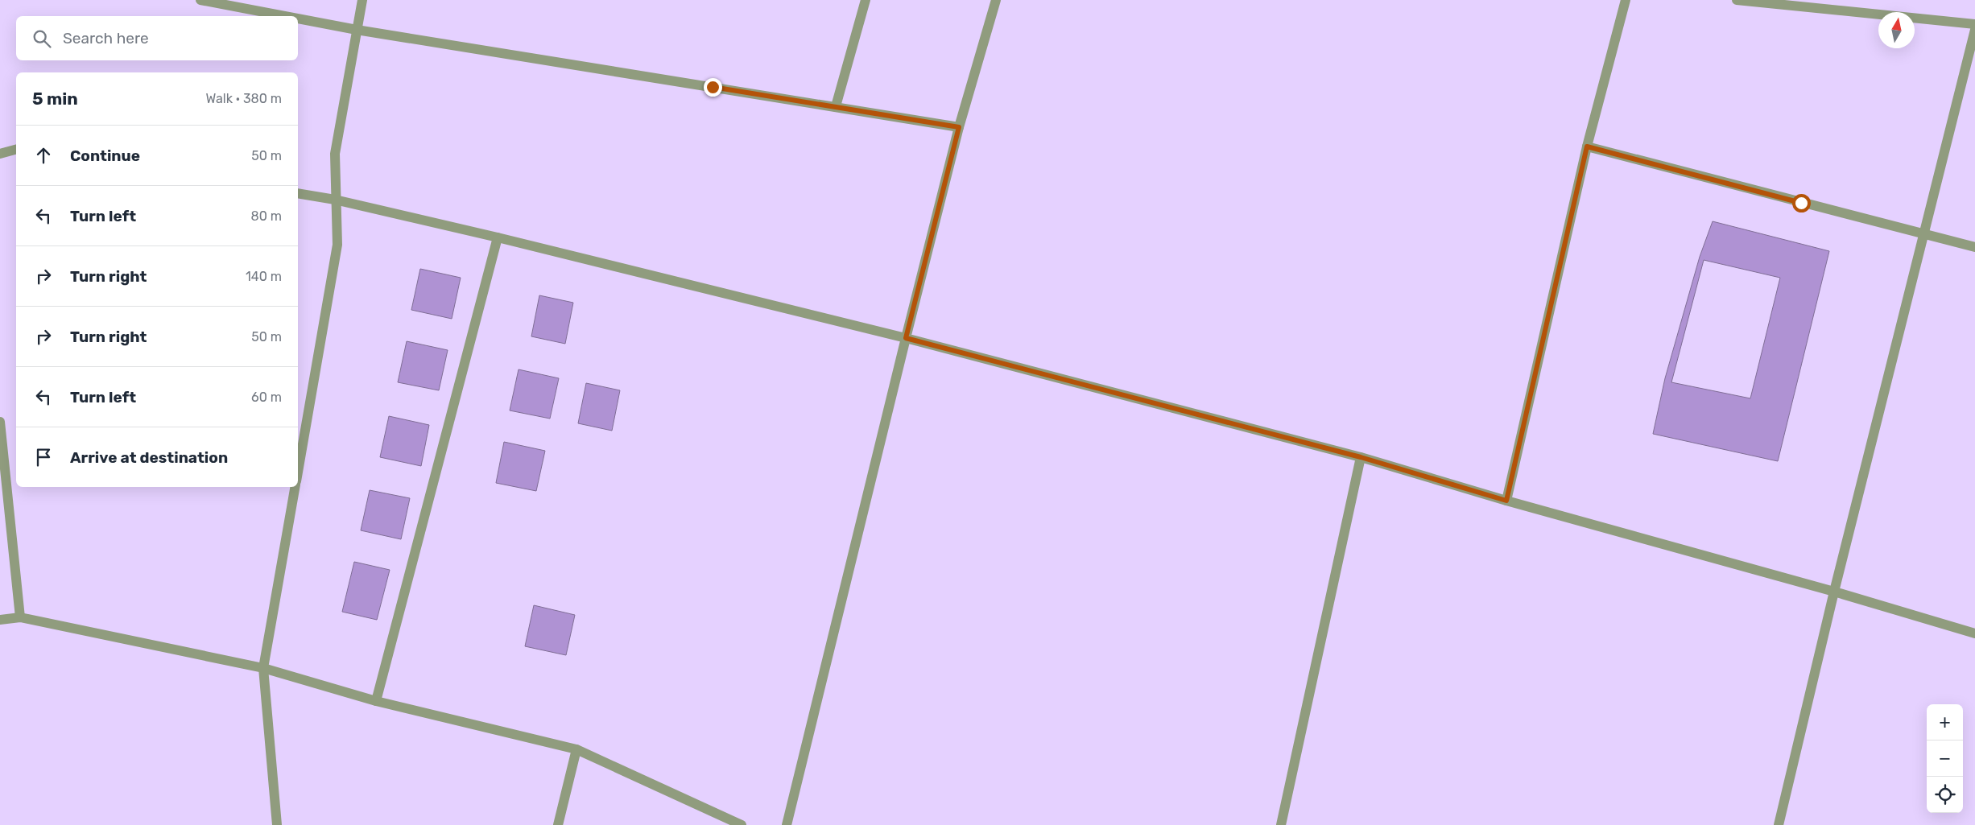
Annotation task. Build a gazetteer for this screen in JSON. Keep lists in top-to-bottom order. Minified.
{"north":"top","page":{"search":"Search here","heading":["5 min","Walk · 380 m"],"list":[["Continue","50 m"],["Turn left","80 m"],["Turn right","140 m"],["Turn right","50 m"],["Turn left","60 m"],"Arrive at destination"],"map_buttons":["+","−"]}}
